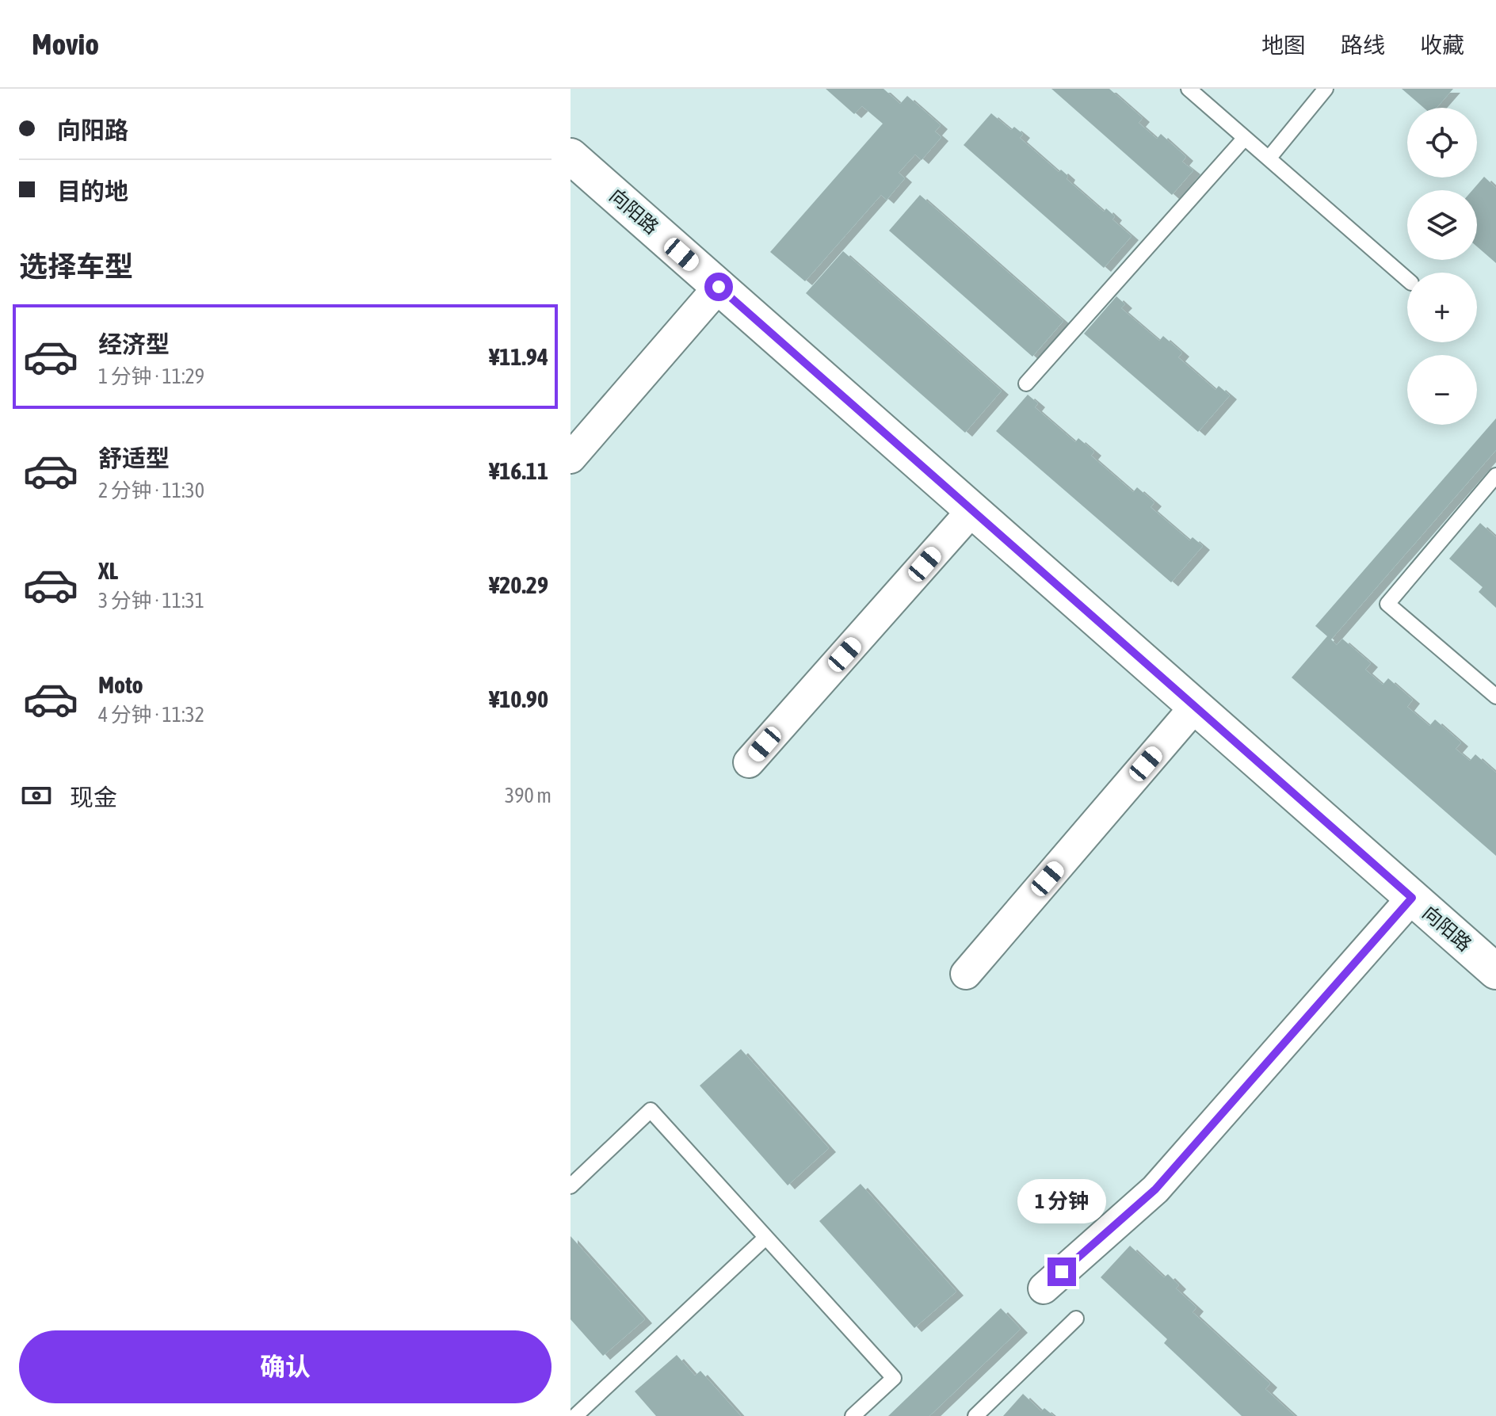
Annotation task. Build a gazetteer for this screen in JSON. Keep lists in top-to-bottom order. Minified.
{"streets":{"street":["向阳路"]},"page":{"header":"Movio","nav":["地图","路线","收藏"],"banner":["向阳路","目的地"],"map_buttons":["+","−"],"heading":"选择车型","list":[{"name":"经济型","note":"1 分钟 · 11:29","value":"¥11.94"},{"name":"舒适型","note":"2 分钟 · 11:30","value":"¥16.11"},{"name":"XL","note":"3 分钟 · 11:31","value":"¥20.29"},{"name":"Moto","note":"4 分钟 · 11:32","value":"¥10.90"}],"pay":["现金","390 m"],"bubble":"1 分钟","buttons":"确认"}}
